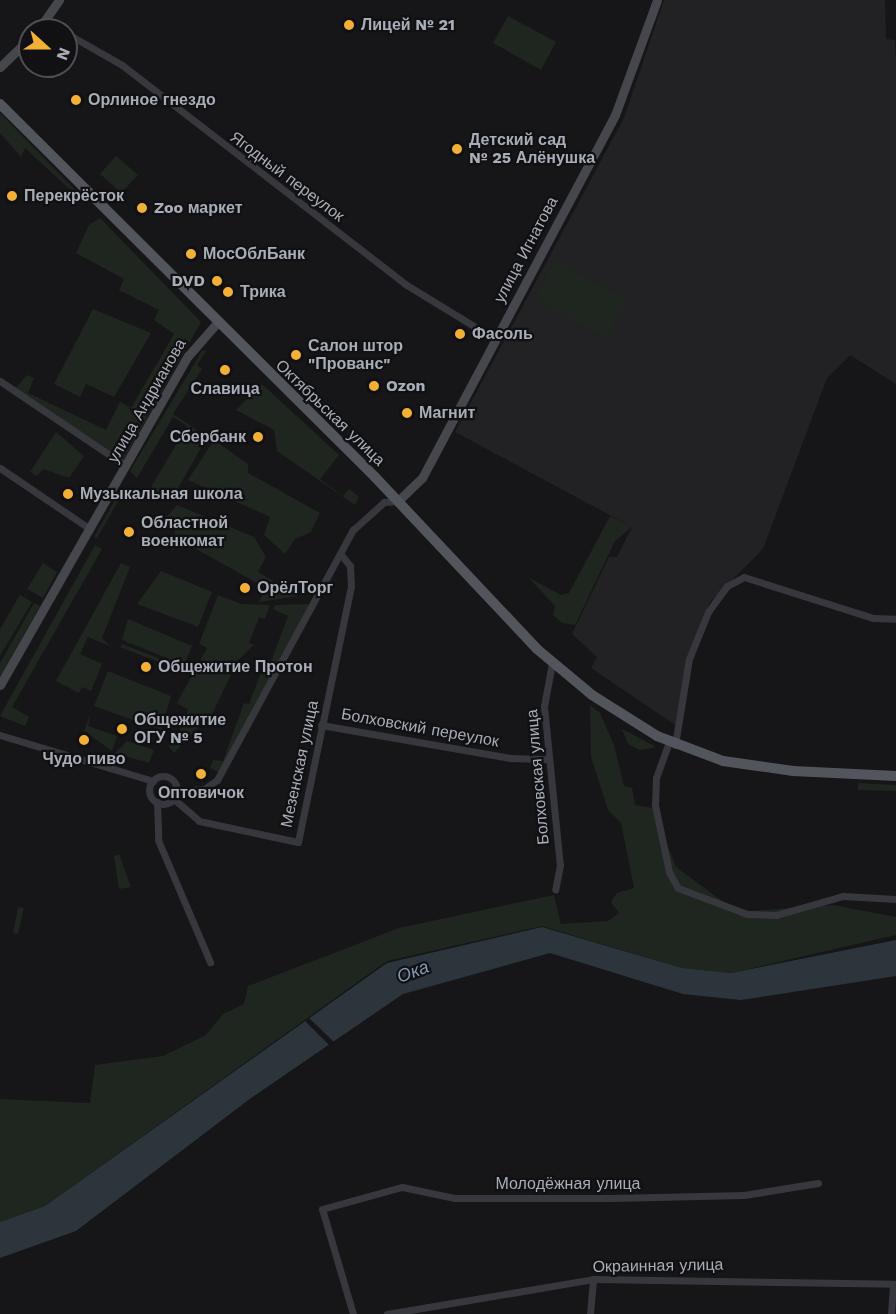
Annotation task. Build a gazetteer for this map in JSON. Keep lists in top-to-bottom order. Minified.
{"streets":{"main road":["улица Игнатова","улица Андрианова","Октябрьская улица"],"street":["Ягодный переулок","Болховский переулок","Мезенская улица","Болховская улица","Молодёжная улица","Окраинная улица"]},"crossings":[["Ягодный переулок","улица Игнатова"],["улица Игнатова","Октябрьская улица"],["улица Андрианова","Октябрьская улица"],["Октябрьская улица","Болховская улица"],["Болховский переулок","Мезенская улица"],["Болховский переулок","Болховская улица"]],"water":["Ока"],"places":["Лицей № 21","Орлиное гнездо","Детский сад № 25 Алёнушка","Перекрёсток","Zoo маркет","МосОблБанк","DVD","Трика","Фасоль","Салон штор \"Прованс\"","Славица","Ozon","Магнит","Сбербанк","Музыкальная школа","Областной военкомат","ОрёлТорг","Общежитие Протон","Общежитие ОГУ № 5","Чудо пиво","Оптовичок"],"north":"right"}
